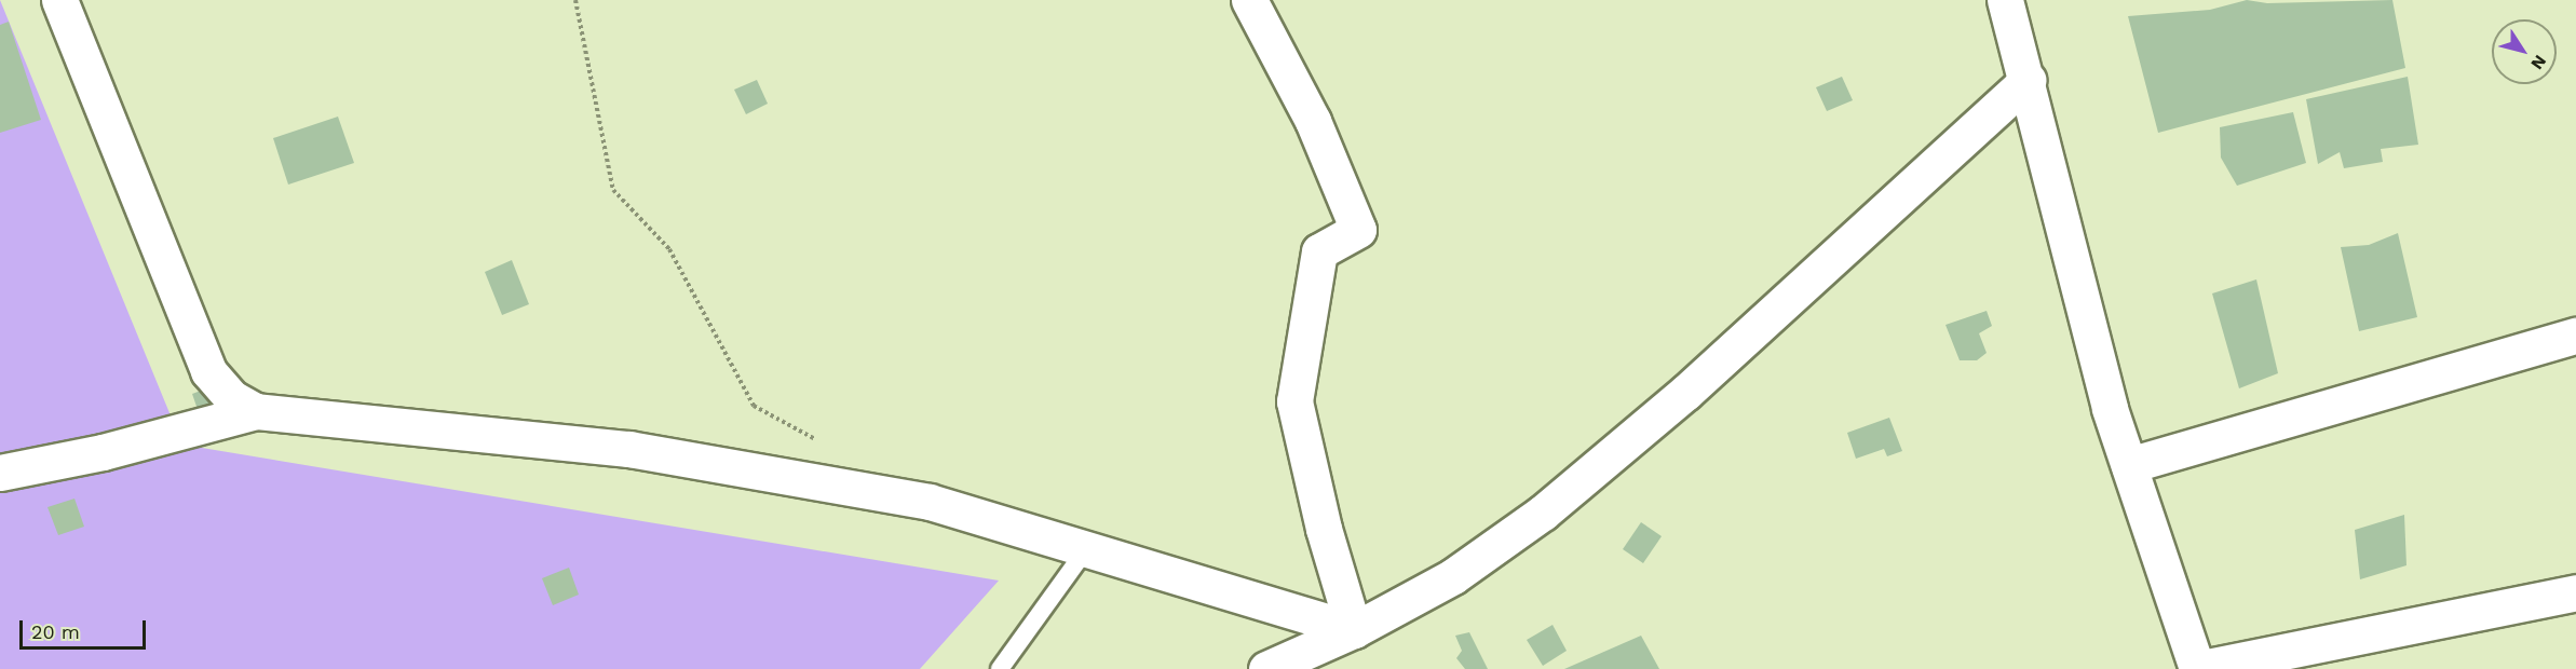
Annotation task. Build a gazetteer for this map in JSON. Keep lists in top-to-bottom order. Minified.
{"scale_bar":"20 m","north":"bottom right"}
